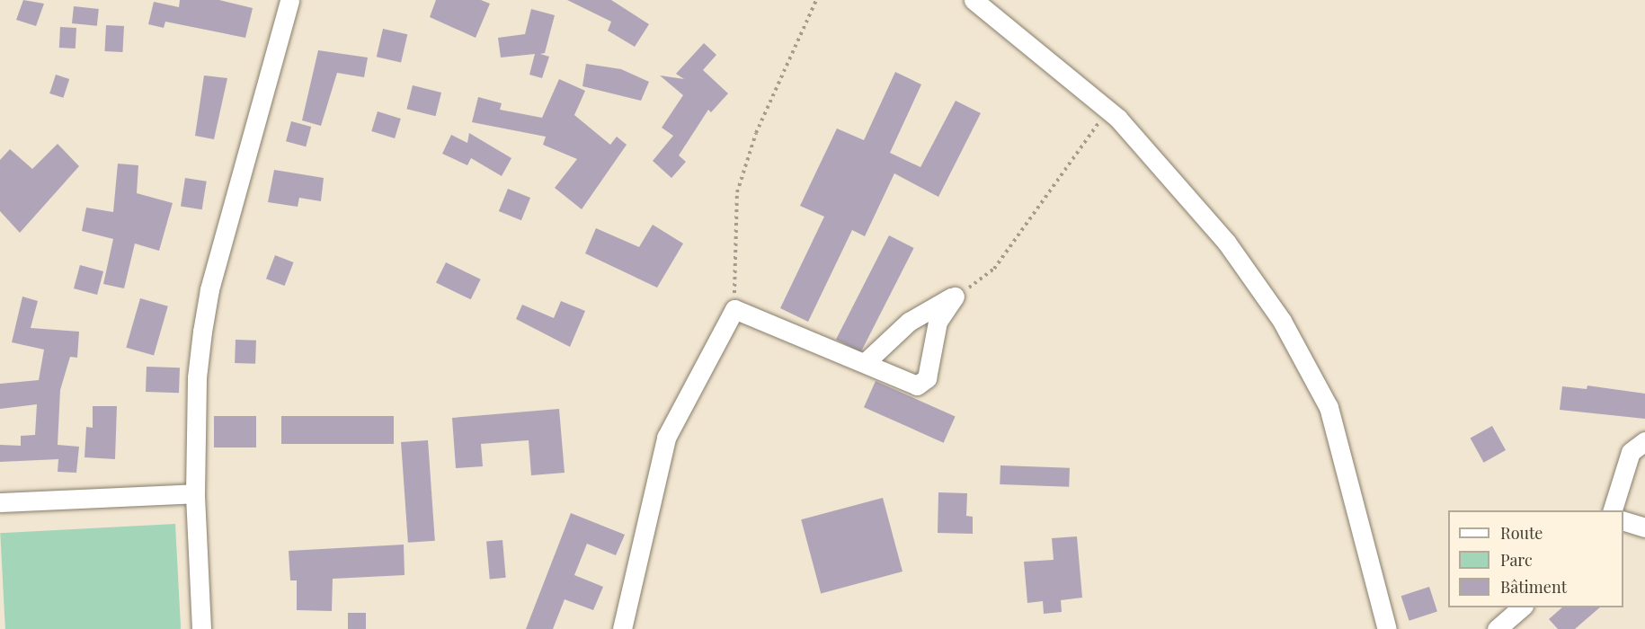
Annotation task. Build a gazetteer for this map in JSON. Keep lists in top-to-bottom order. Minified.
{"legend":["Route","Parc","Bâtiment"]}
